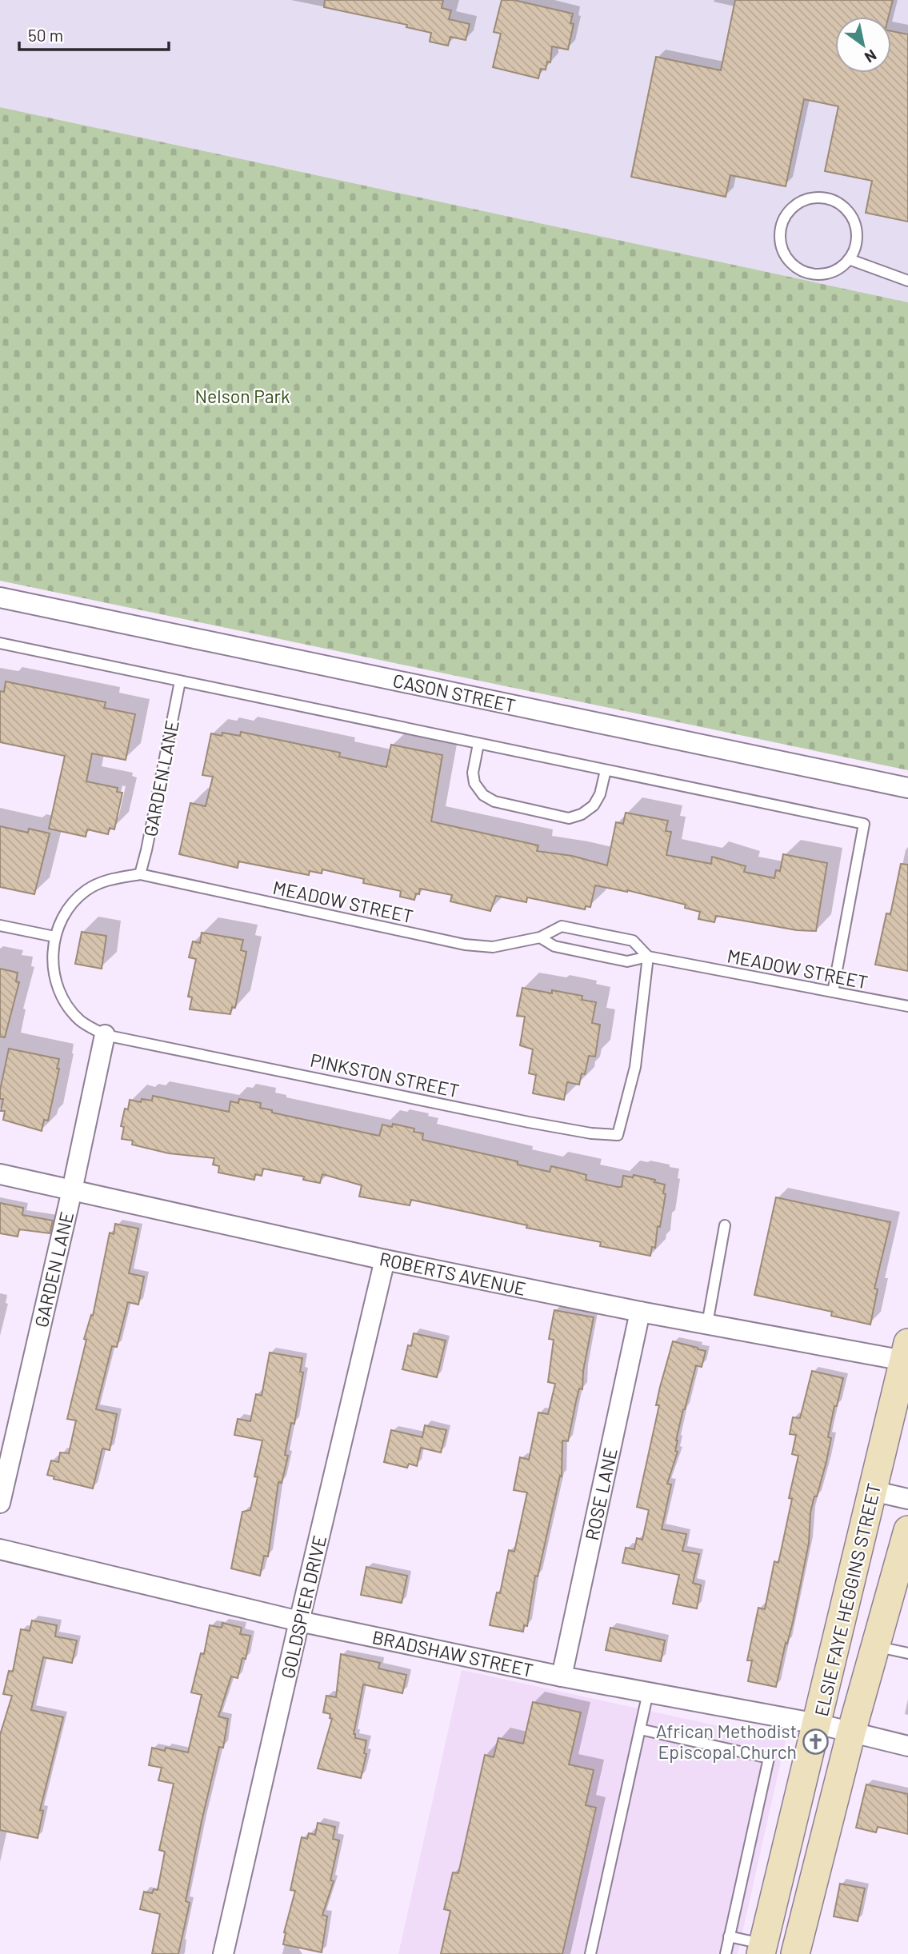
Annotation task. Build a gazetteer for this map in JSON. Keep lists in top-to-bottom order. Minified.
{"streets":{"main road":["ELSIE FAYE HEGGINS STREET"],"street":["CASON STREET","GARDEN LANE","ROBERTS AVENUE","ROSE LANE","GOLDSPIER DRIVE","BRADSHAW STREET"],"lane":["MEADOW STREET","PINKSTON STREET"]},"crossings":[["GARDEN LANE","MEADOW STREET"],["GARDEN LANE","PINKSTON STREET"],["GARDEN LANE","ROBERTS AVENUE"],["MEADOW STREET","PINKSTON STREET"],["ROBERTS AVENUE","ROSE LANE"],["ROBERTS AVENUE","ELSIE FAYE HEGGINS STREET"],["ROBERTS AVENUE","GOLDSPIER DRIVE"],["ROSE LANE","BRADSHAW STREET"],["ELSIE FAYE HEGGINS STREET","BRADSHAW STREET"],["GOLDSPIER DRIVE","BRADSHAW STREET"]],"parks":["Nelson Park"],"places":{"church":["African Methodist Episcopal Church"]},"scale_bar":"50 m","north":"bottom right"}
